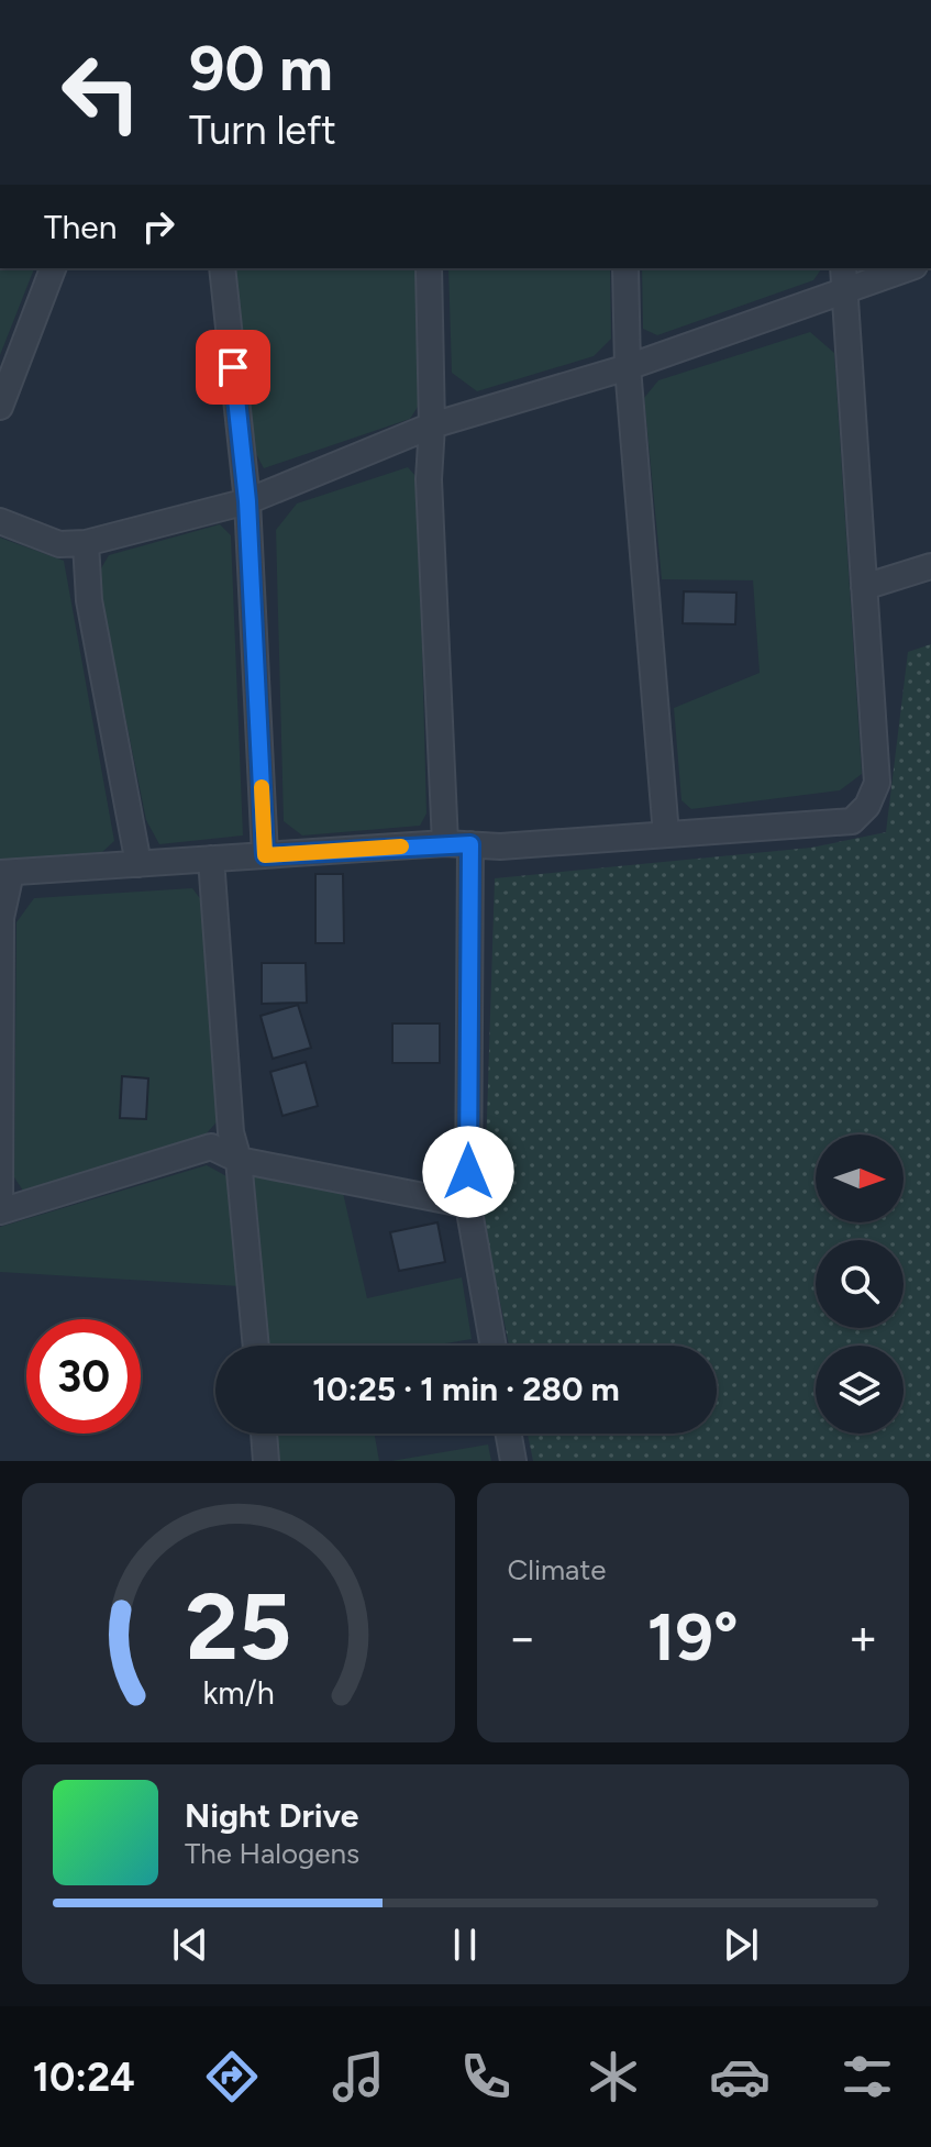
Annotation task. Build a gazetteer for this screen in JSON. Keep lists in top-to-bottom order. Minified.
{"north":"right","page":{"turn":["90 m","Turn left"],"then":"Then","limit":"30","trip":"10:25 · 1 min · 280 m","tile":"Climate","heat":["−","19°","+"],"song":["Night Drive","The Halogens"],"tabs":"10:24","gauge":["25","km/h"]}}
